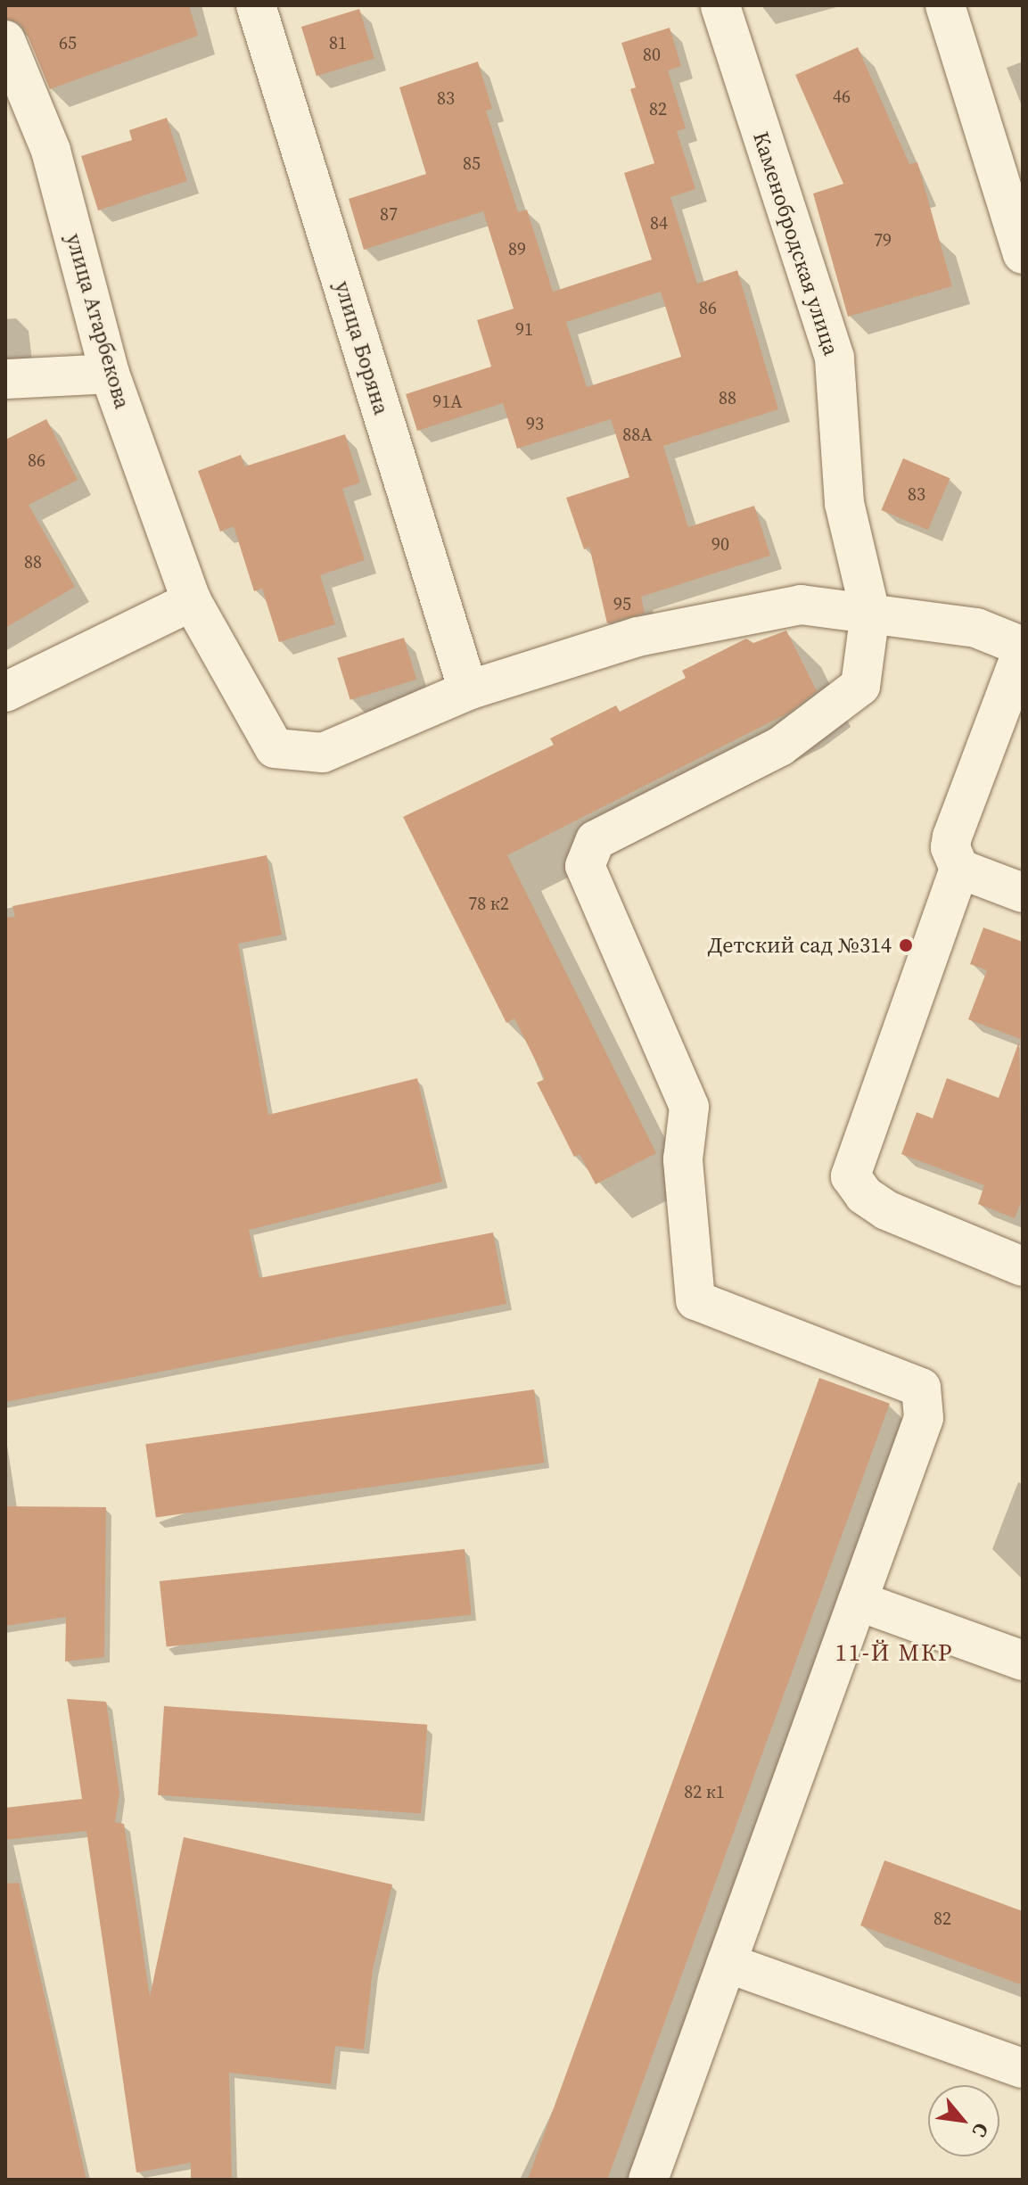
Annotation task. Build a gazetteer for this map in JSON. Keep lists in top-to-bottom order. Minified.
{"streets":{"street":["Каменобродская улица","улица Атарбекова","улица Боряна"]},"crossings":[["улица Атарбекова","улица Боряна"]],"districts":["11-Й МКР"],"places":["Детский сад №314"],"house_numbers":["65","81","80","46","83","82","85","87","84","79","89","86","91","88","91А","93","88А","86","83","90","88","95","78 к2","82 к1","82"],"north":"bottom right"}
